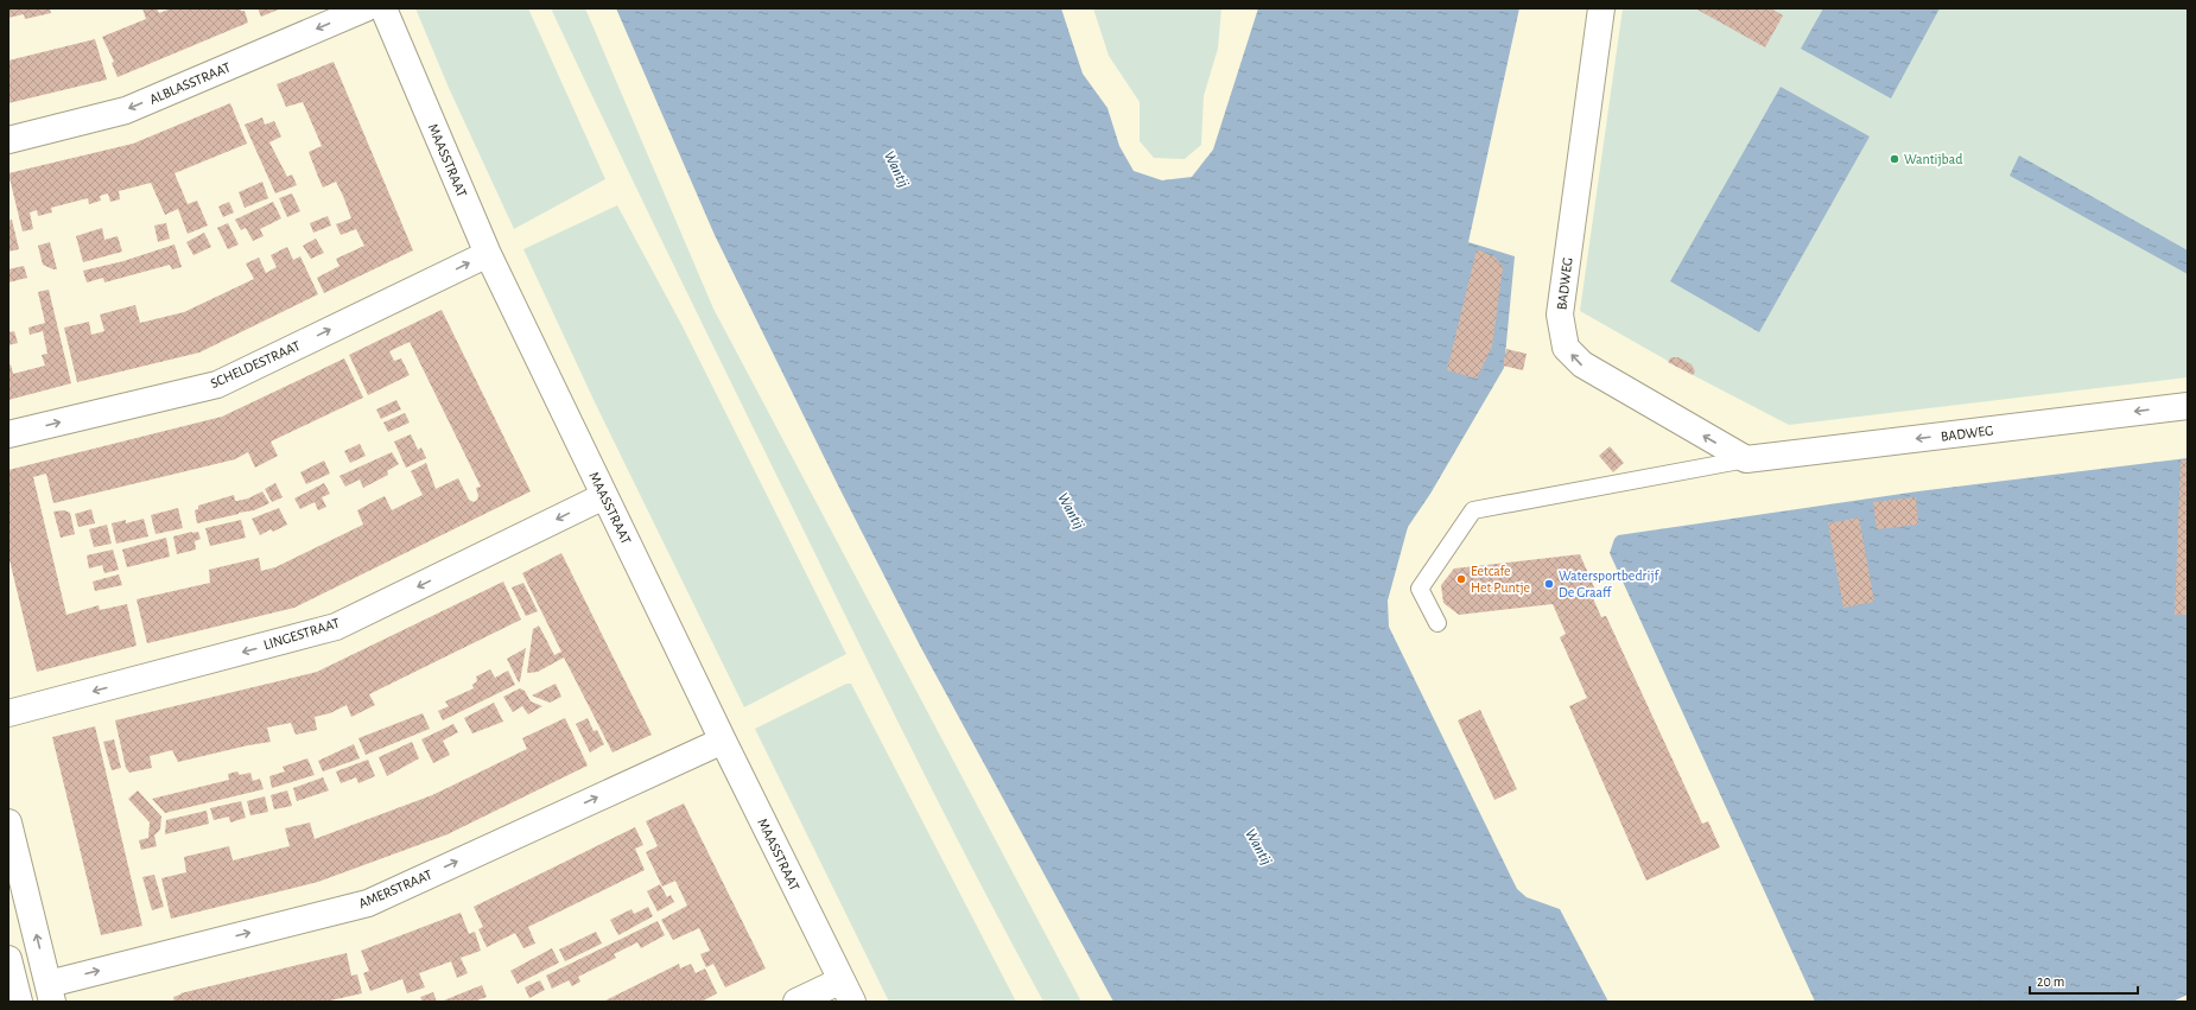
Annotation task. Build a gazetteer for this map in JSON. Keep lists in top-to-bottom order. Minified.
{"streets":{"street":["ALBLASSTRAAT","MAASSTRAAT","BADWEG","SCHELDESTRAAT","LINGESTRAAT","AMERSTRAAT"]},"crossings":[["MAASSTRAAT","SCHELDESTRAAT"],["MAASSTRAAT","LINGESTRAAT"],["MAASSTRAAT","AMERSTRAAT"]],"one_way":["ALBLASSTRAAT","SCHELDESTRAAT","LINGESTRAAT","AMERSTRAAT"],"water":["Wantij"],"places":["Wantijbad","Eetcafe Het Puntje","Watersportbedrijf De Graaff"],"scale_bar":"20 m"}
